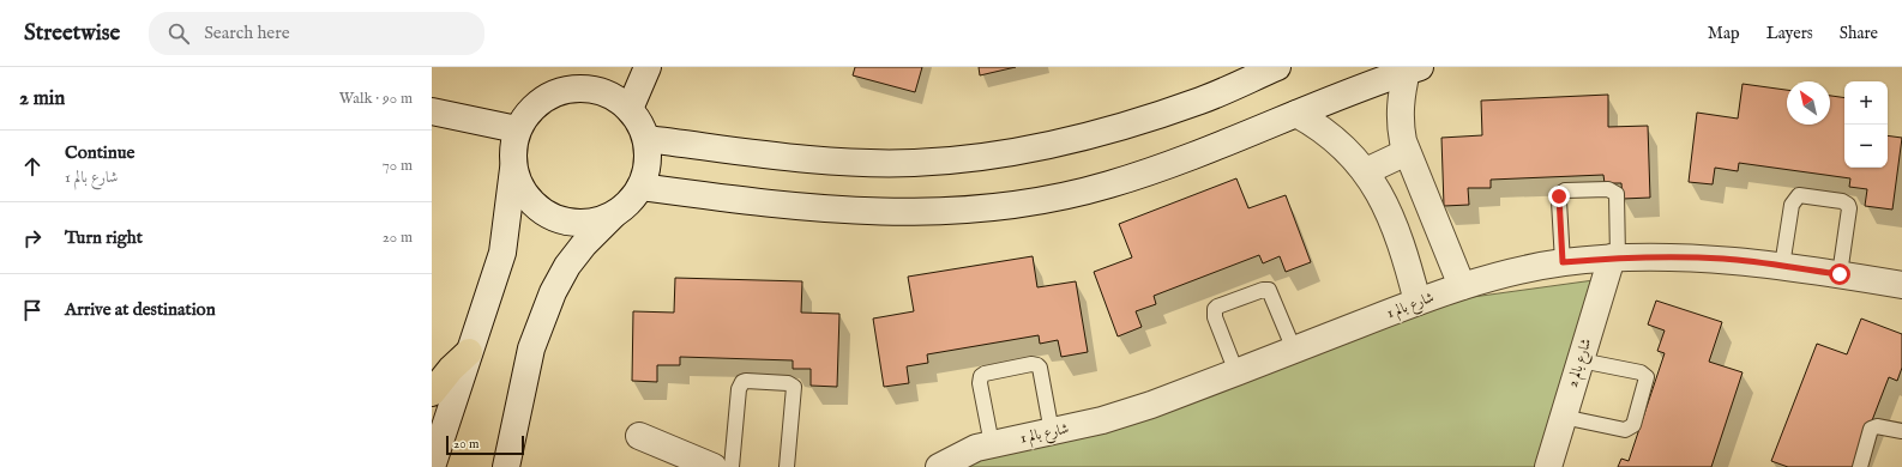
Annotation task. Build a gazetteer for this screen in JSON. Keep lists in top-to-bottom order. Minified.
{"streets":{"street":["شارع بالم 1","شارع بالم 2"]},"crossings":[["شارع بالم 1","شارع بالم 2"]],"scale_bar":"20 m","north":"top left","page":{"header":"Streetwise","search":"Search here","nav":["Map","Layers","Share"],"heading":["2 min","Walk · 90 m"],"map_buttons":["+","−"],"list":[["Continue","شارع بالم 1","70 m"],["Turn right","20 m"],"Arrive at destination"],"scale":"20 m"}}
